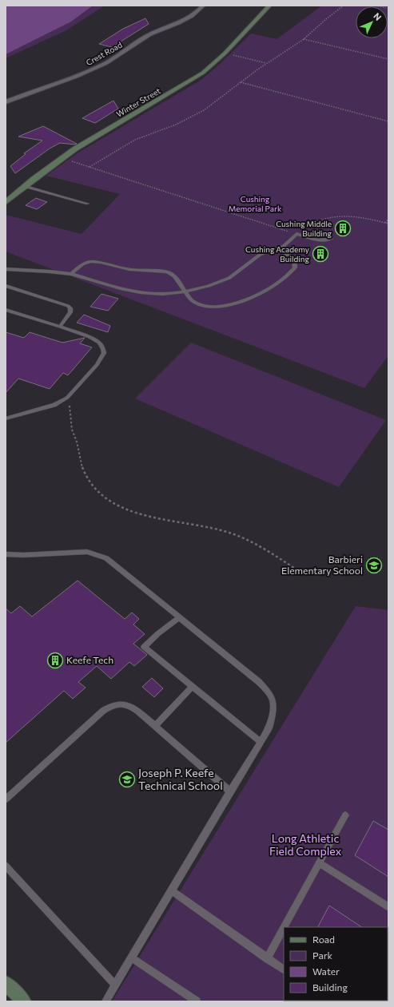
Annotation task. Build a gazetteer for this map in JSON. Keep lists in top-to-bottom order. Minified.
{"streets":{"main road":["Winter Street"],"street":["Crest Road"]},"parks":["Cushing Memorial Park","Long Athletic Field Complex"],"places":{"building":["Cushing Middle Building","Cushing Academy Building","Keefe Tech"],"school or university":["Barbieri Elementary School","Joseph P. Keefe Technical School"]},"legend":["Road","Park","Water","Building"],"north":"top right"}
